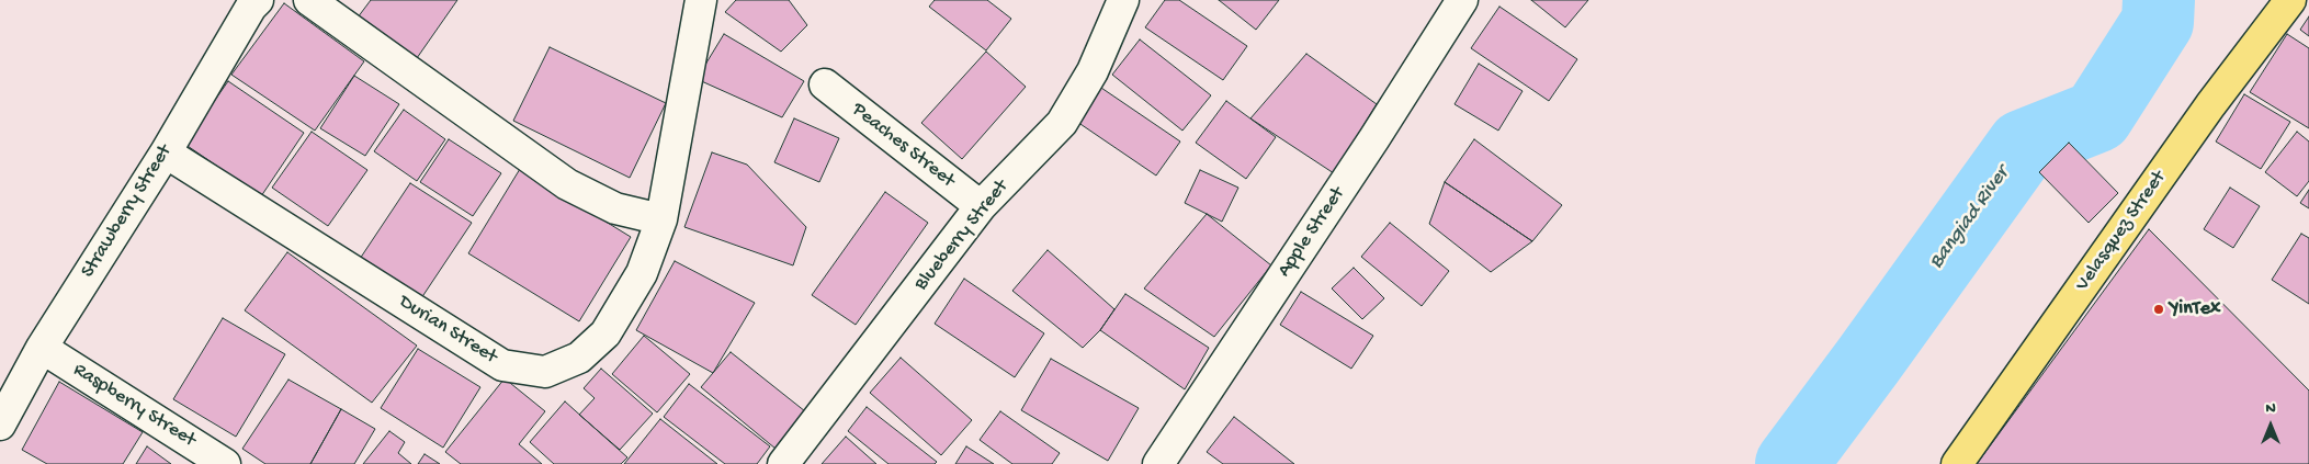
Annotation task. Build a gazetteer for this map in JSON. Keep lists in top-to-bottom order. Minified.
{"streets":{"main road":["Velasquez Street"],"street":["Peaches Street","Strawberry Street","Apple Street","Blueberry Street","Durian Street","Raspberry Street"]},"crossings":[["Peaches Street","Blueberry Street"],["Strawberry Street","Durian Street"],["Strawberry Street","Raspberry Street"]],"water":["Bangiad River"],"places":["YinTex"],"north":"top"}
